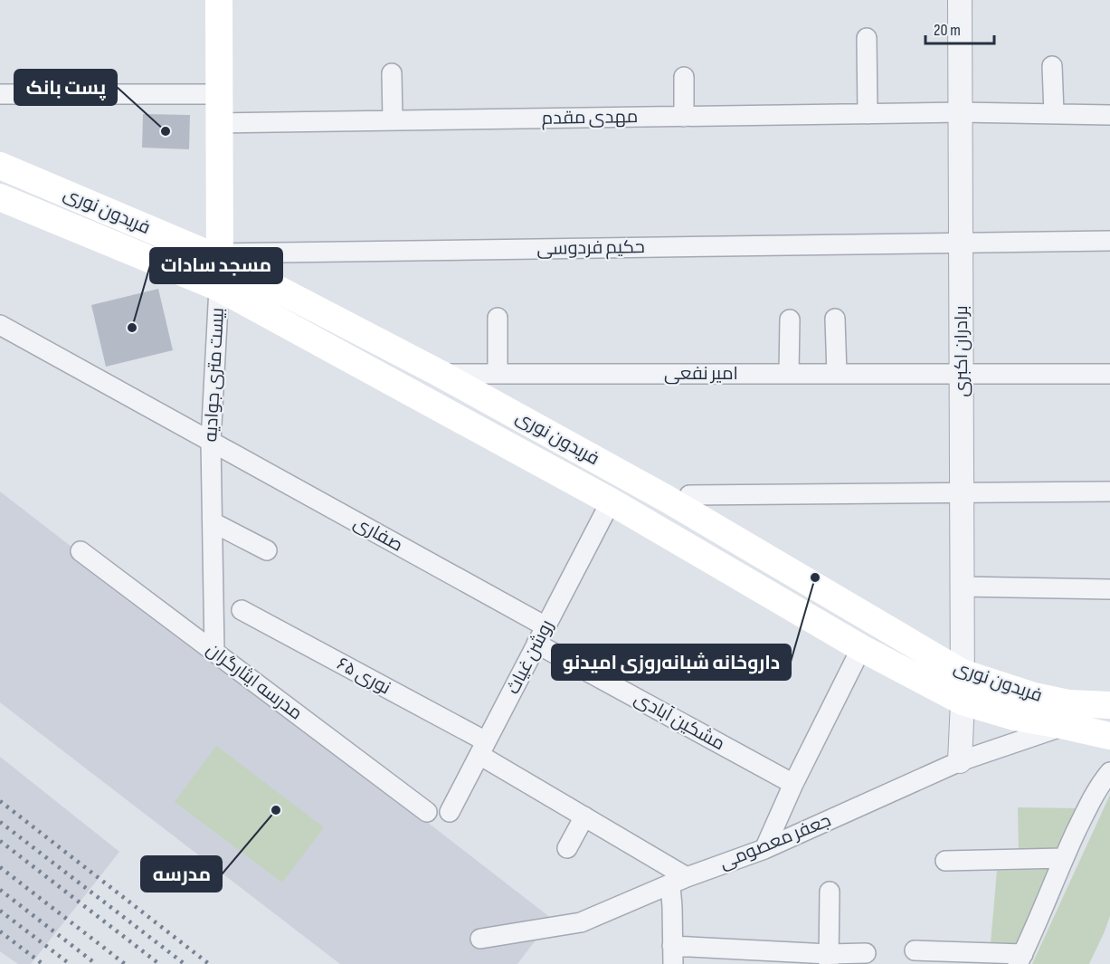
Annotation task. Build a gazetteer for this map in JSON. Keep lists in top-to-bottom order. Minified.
{"streets":{"main road":["فریدون نوری","بیست متری جوادیه"],"street":["مهدی مقدم","حکیم فردوسی","برادران اکبری","امیر نفعی","صفاری","روشن غیاث","نوری ۶۵","مدرسه ایثارگران","مشکین آبادی","جعفر معصومی"]},"crossings":[["مهدی مقدم","برادران اکبری"],["مهدی مقدم","بیست متری جوادیه"],["فریدون نوری","حکیم فردوسی"],["فریدون نوری","برادران اکبری"],["فریدون نوری","امیر نفعی"],["فریدون نوری","بیست متری جوادیه"],["فریدون نوری","روشن غیاث"],["فریدون نوری","جعفر معصومی"],["حکیم فردوسی","برادران اکبری"],["حکیم فردوسی","بیست متری جوادیه"],["برادران اکبری","امیر نفعی"],["برادران اکبری","جعفر معصومی"],["بیست متری جوادیه","صفاری"],["بیست متری جوادیه","مدرسه ایثارگران"],["صفاری","روشن غیاث"],["روشن غیاث","نوری ۶۵"],["روشن غیاث","مشکین آبادی"],["نوری ۶۵","جعفر معصومی"]],"places":["پست بانک","مسجد سادات","داروخانه شبانه‌روزی امیدنو","مدرسه"],"scale_bar":"20 m"}
